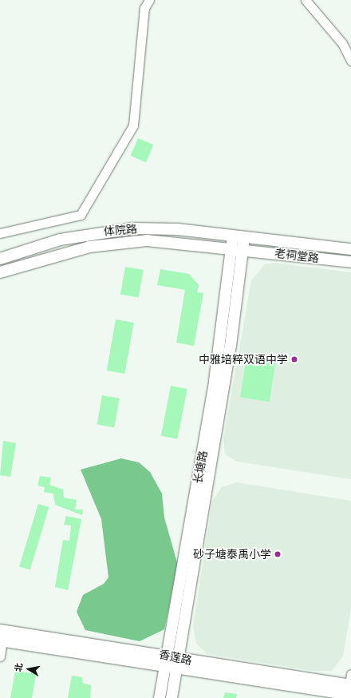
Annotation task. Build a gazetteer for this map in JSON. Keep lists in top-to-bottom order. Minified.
{"streets":{"main road":["体院路","老祠堂路","长塘路","香莲路"]},"crossings":[["体院路","老祠堂路"],["体院路","长塘路"],["老祠堂路","长塘路"],["长塘路","香莲路"]],"places":["中雅培粹双语中学","砂子塘泰禹小学"],"north":"left"}
